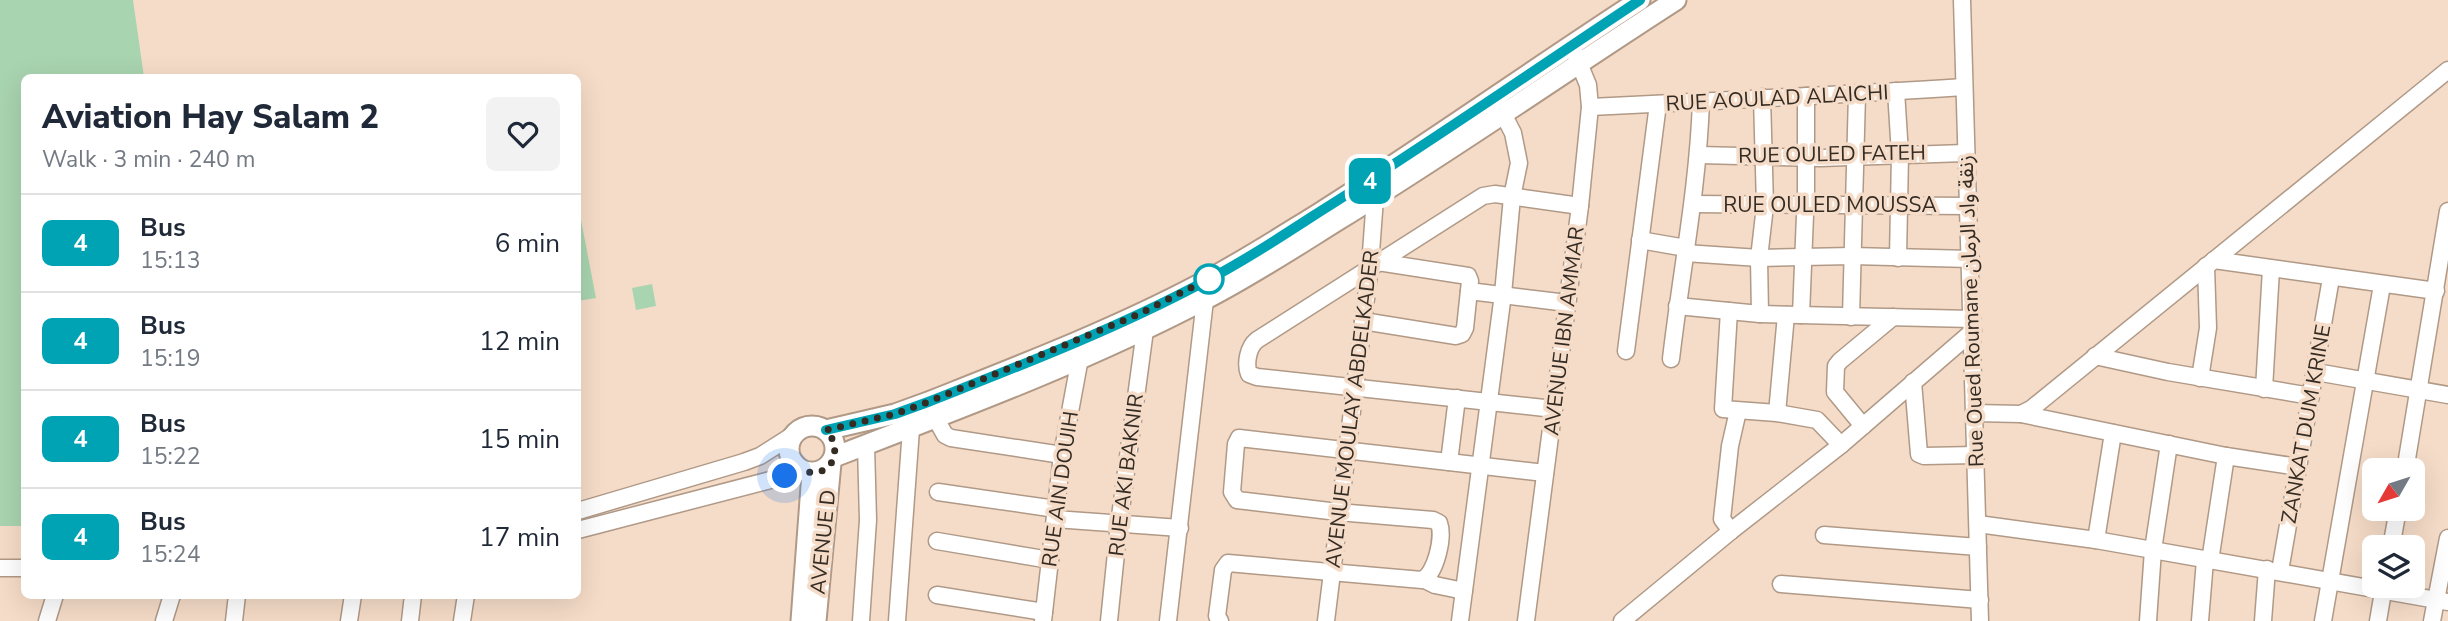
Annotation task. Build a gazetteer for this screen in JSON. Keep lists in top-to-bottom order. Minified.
{"streets":{"main road":["AVENUE D"],"street":["RUE AOULAD ALAICHI","RUE OULED FATEH","RUE OULED MOUSSA","Rue Oued Roumane زنقة واد الرمان","AVENUE IBN AMMAR","AVENUE MOULAY ABDELKADER","ZANKAT DUM KRINE","RUE AKI BAKNIR","RUE AIN DOUIH"]},"crossings":[["RUE AOULAD ALAICHI","Rue Oued Roumane زنقة واد الرمان"],["RUE AOULAD ALAICHI","AVENUE IBN AMMAR"],["RUE OULED FATEH","Rue Oued Roumane زنقة واد الرمان"],["RUE OULED MOUSSA","Rue Oued Roumane زنقة واد الرمان"]],"lines":["bus line 4"],"north":"bottom left","page":{"on_map":"4","heading":["Aviation Hay Salam 2","Walk · 3 min · 240 m"],"list":[{"mark":"4","name":"Bus","note":"15:13","value":"6 min"},{"mark":"4","name":"Bus","note":"15:19","value":"12 min"},{"mark":"4","name":"Bus","note":"15:22","value":"15 min"},{"mark":"4","name":"Bus","note":"15:24","value":"17 min"}]}}
